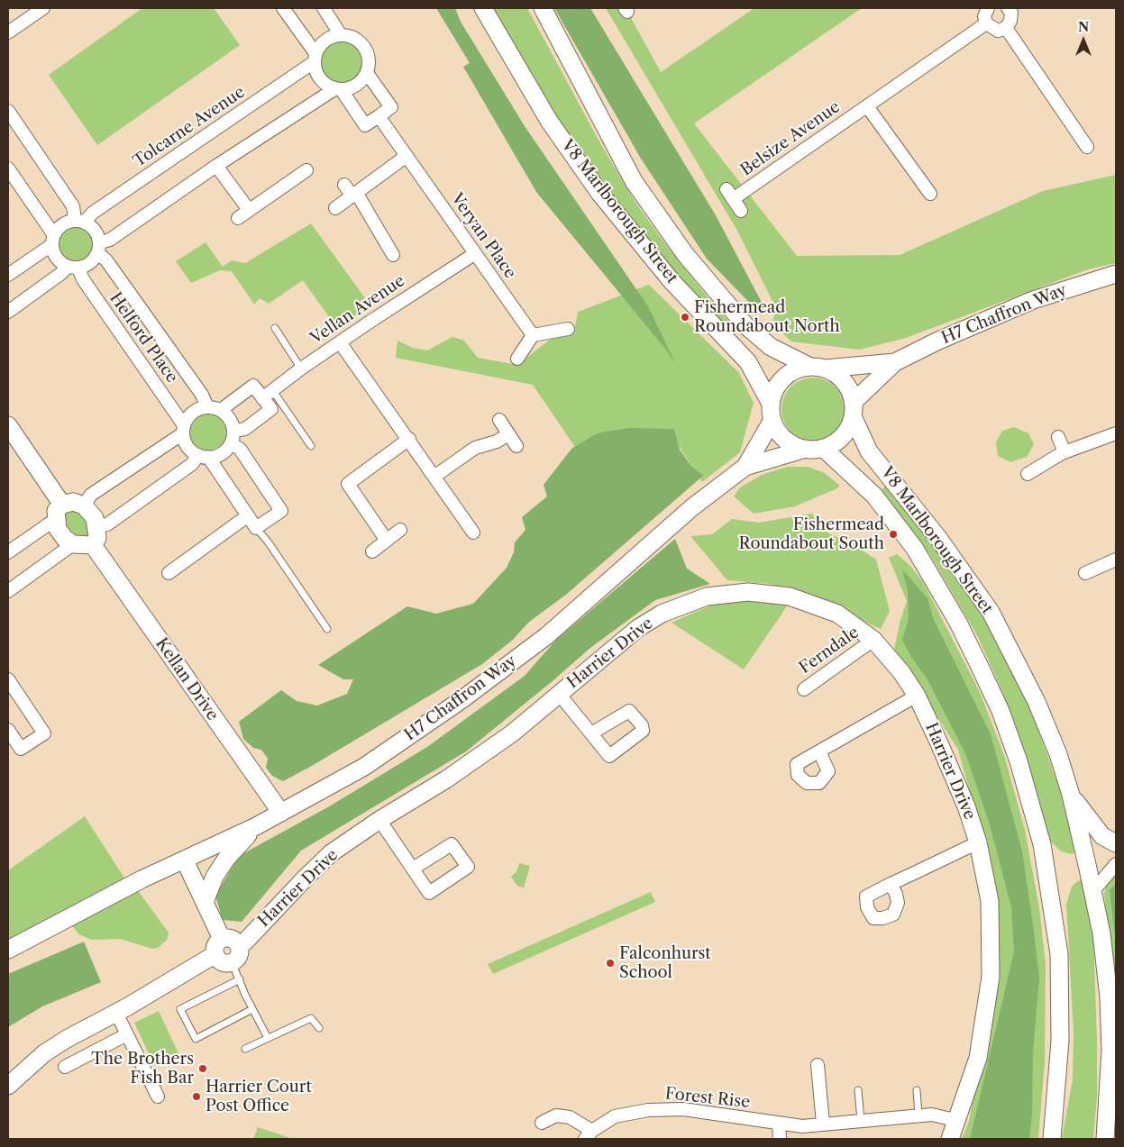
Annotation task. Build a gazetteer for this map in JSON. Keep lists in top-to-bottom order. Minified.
{"streets":{"street":["Tolcarne Avenue","Belsize Avenue","V8 Marlborough Street","Veryan Place","Vellan Avenue","H7 Chaffron Way","Helford Place","Ferndale","Harrier Drive","Kellan Drive","Forest Rise"]},"crossings":[["Tolcarne Avenue","Helford Place"],["V8 Marlborough Street","H7 Chaffron Way"],["Veryan Place","Vellan Avenue"],["H7 Chaffron Way","Kellan Drive"],["Ferndale","Harrier Drive"],["Harrier Drive","Forest Rise"]],"places":["Fishermead Roundabout North","Fishermead Roundabout South","Falconhurst School","The Brothers Fish Bar","Harrier Court Post Office"],"north":"top"}
